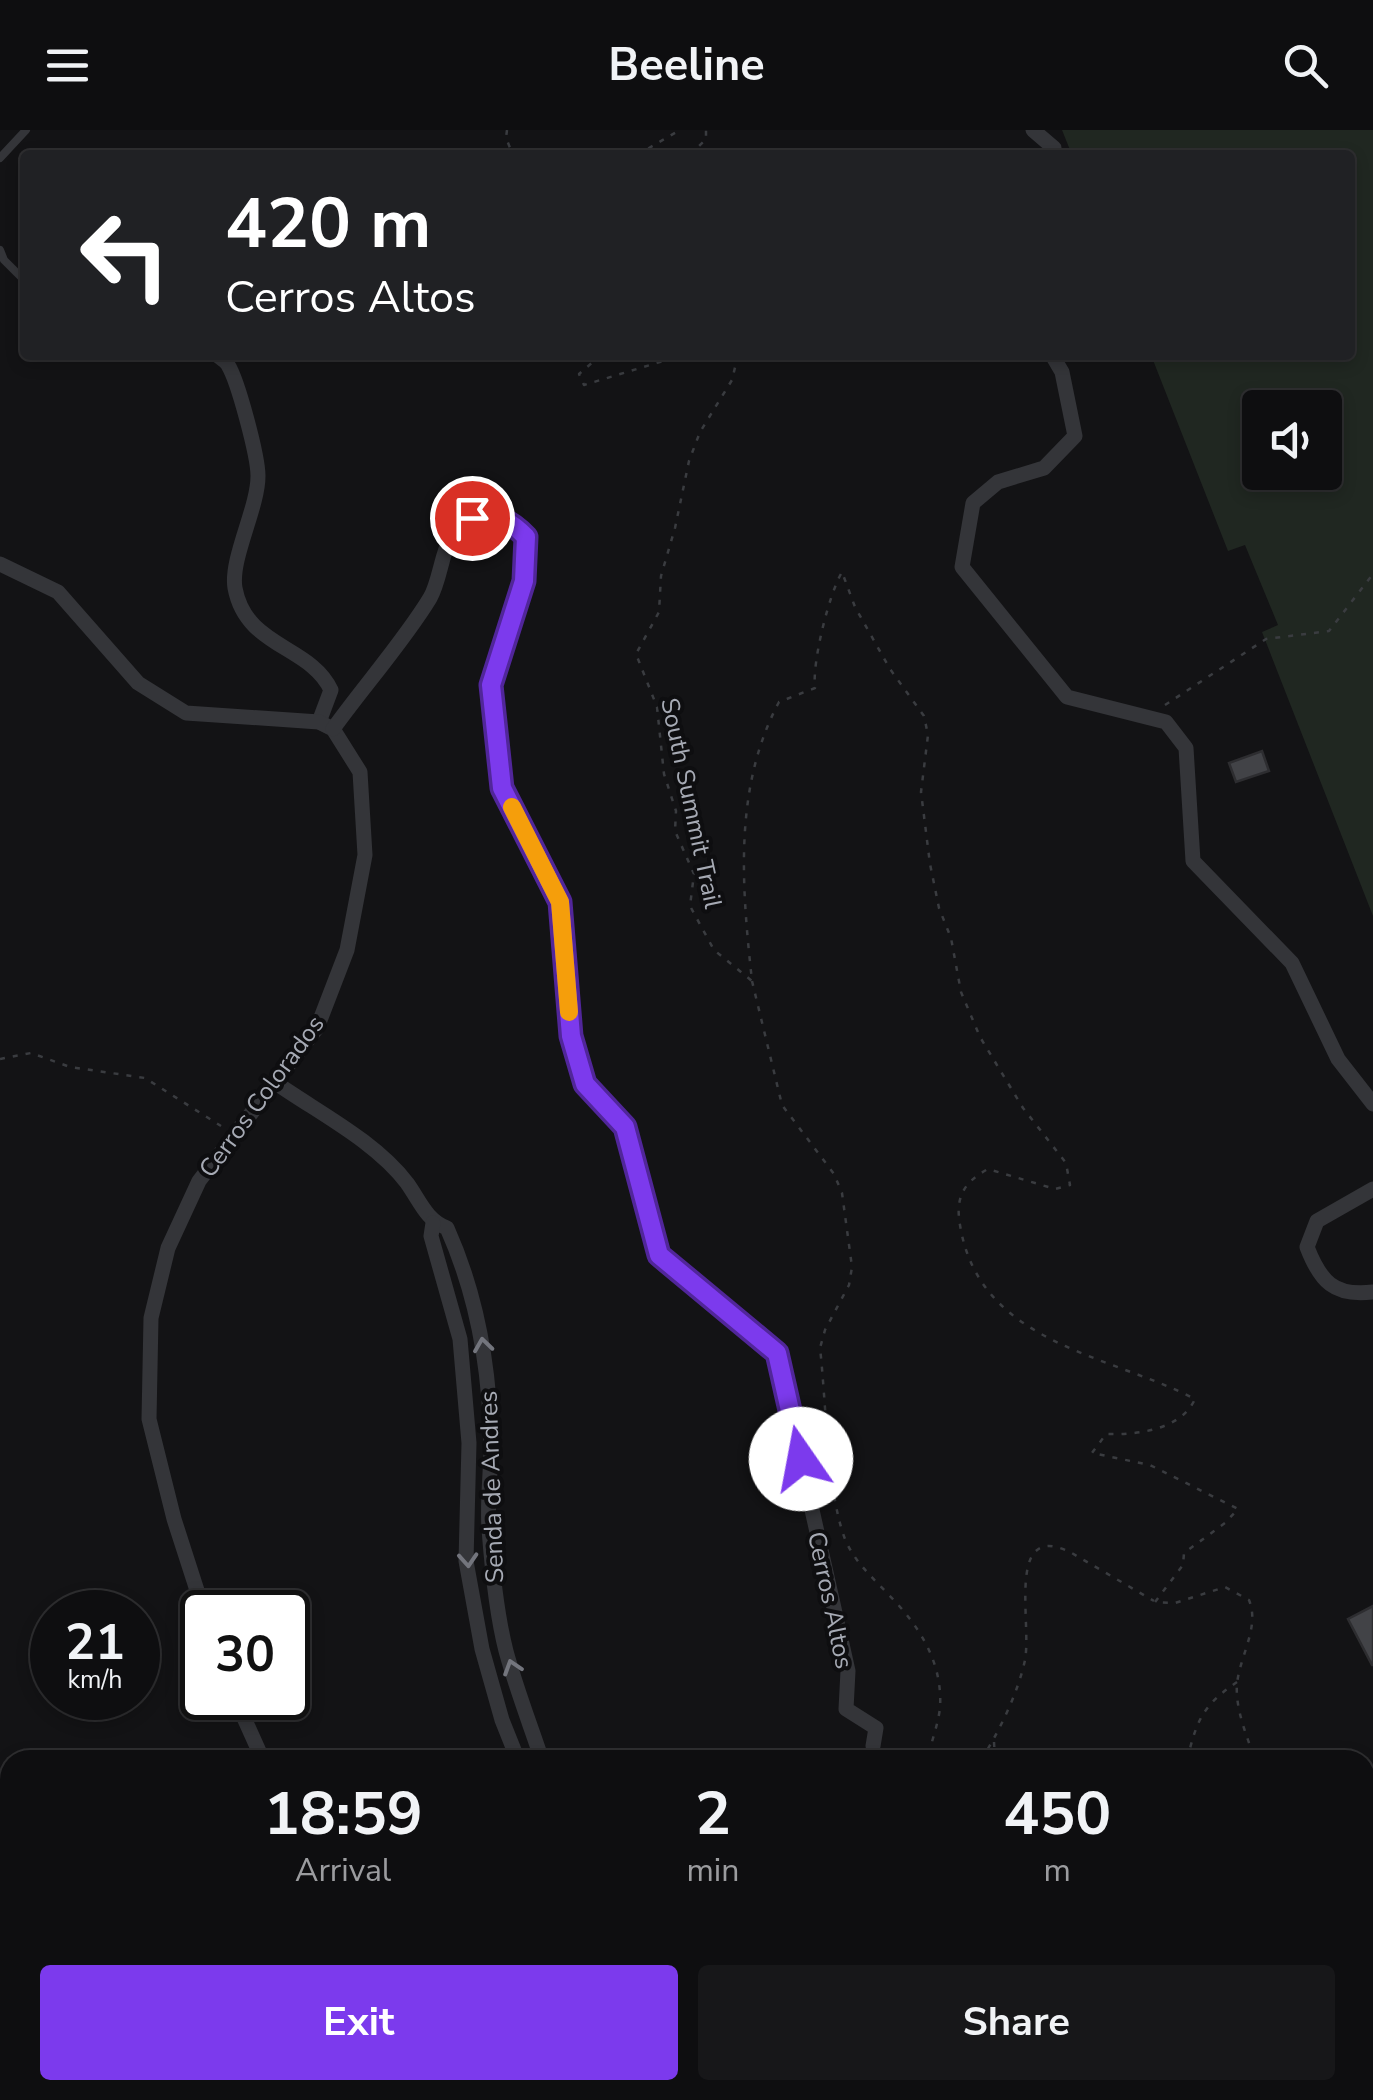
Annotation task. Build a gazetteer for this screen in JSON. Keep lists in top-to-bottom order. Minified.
{"streets":{"street":["Cerros Colorados","Senda de Andres","Cerros Altos"],"path":["South Summit Trail"]},"crossings":[["Cerros Colorados","Senda de Andres"],["Cerros Colorados","Cerros Altos"]],"page":{"header":"Beeline","turn":["420 m","Cerros Altos"],"speed":"21 km/h","limit":"30","eta":["18:59","Arrival","2","min","450","m"],"buttons":["Exit","Share"]}}
